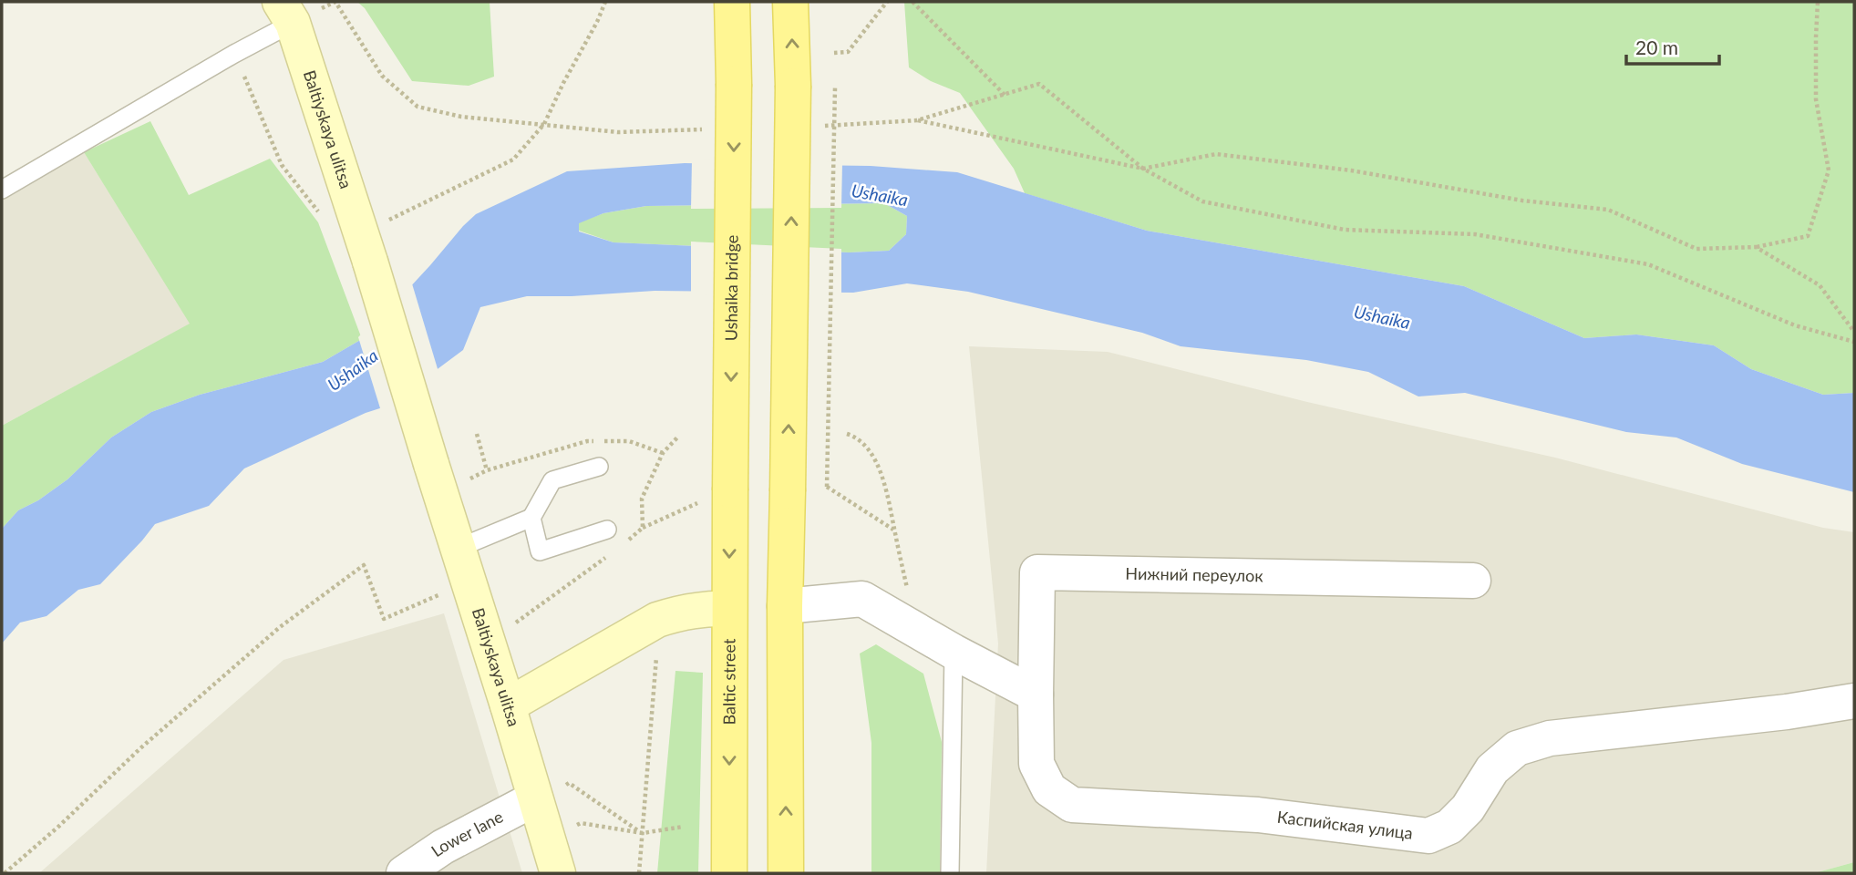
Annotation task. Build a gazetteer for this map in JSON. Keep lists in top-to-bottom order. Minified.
{"streets":{"main road":["Ushaika bridge","Baltic street"],"street":["Baltiyskaya ulitsa","Нижний переулок","Каспийская улица","Lower lane"]},"crossings":[["Baltiyskaya ulitsa","Lower lane"],["Ushaika bridge","Baltic street"],["Нижний переулок","Каспийская улица"]],"water":["Ushaika"],"scale_bar":"20 m"}
